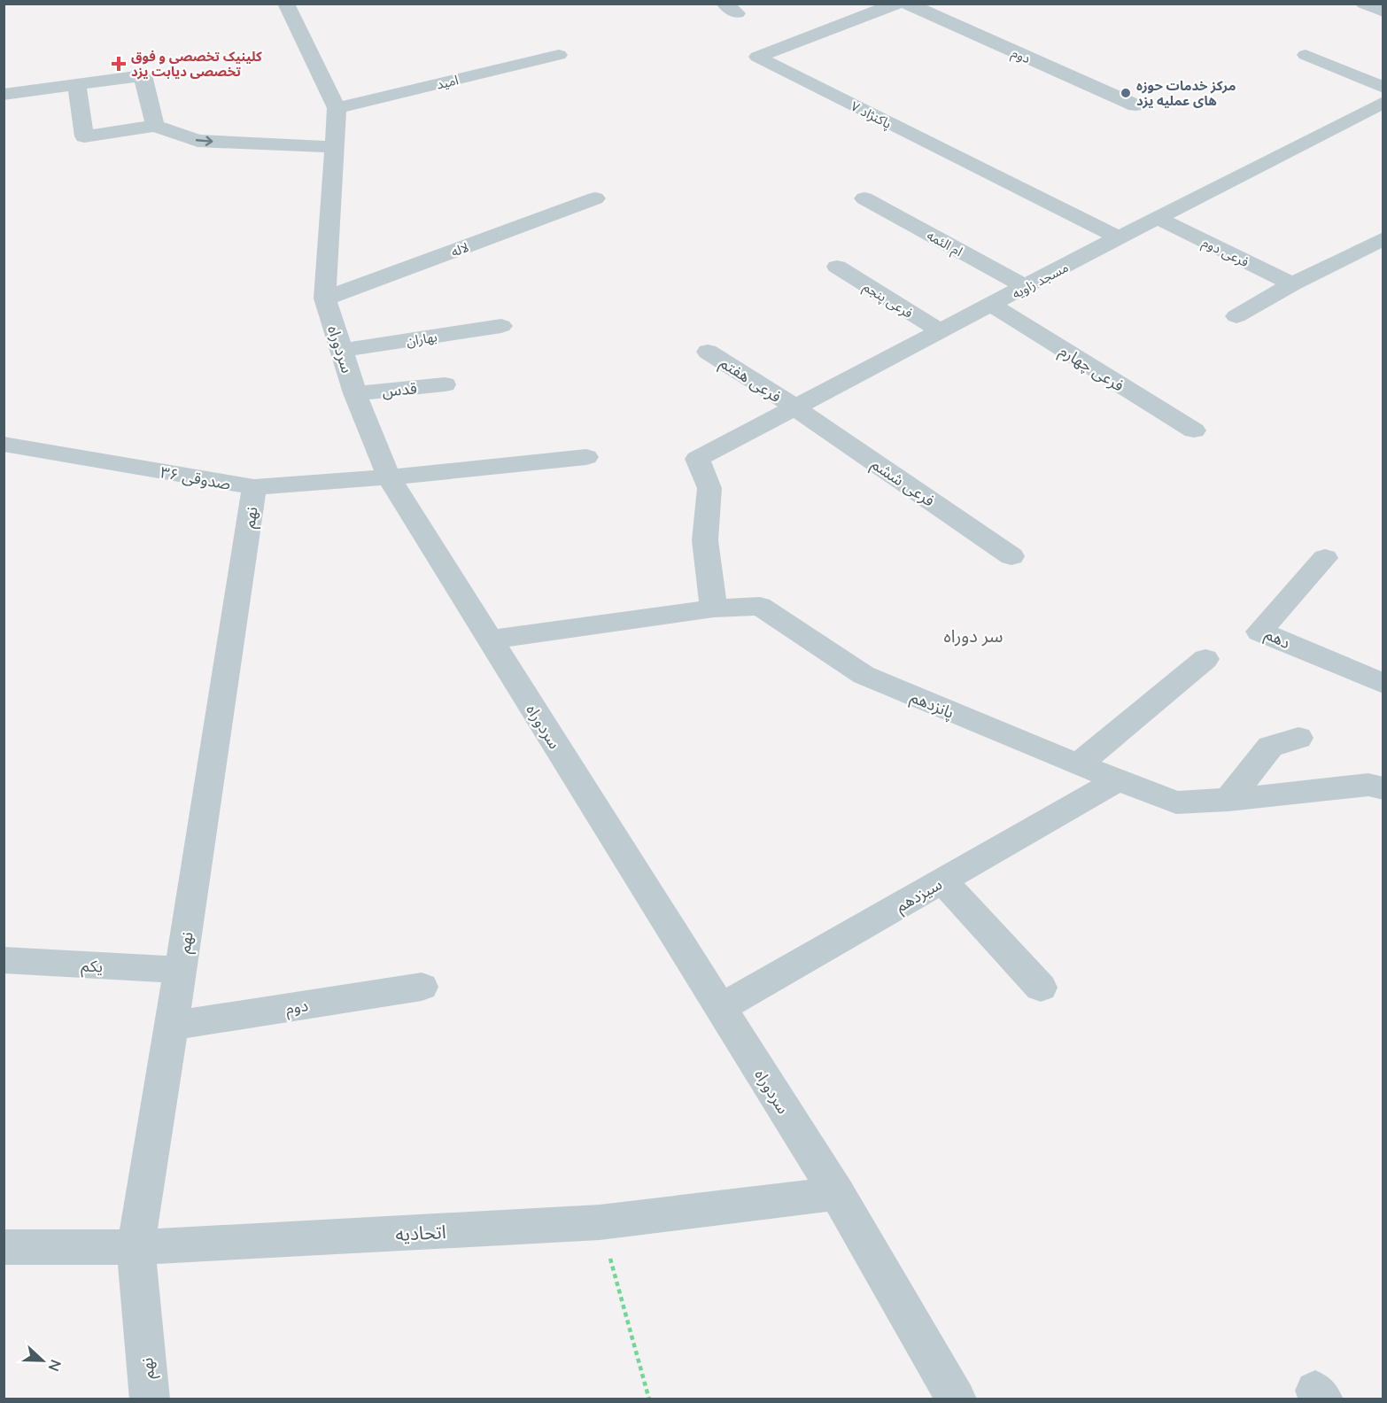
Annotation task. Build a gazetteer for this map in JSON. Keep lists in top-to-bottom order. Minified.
{"streets":{"street":["دوم","امید","پاکنژاد ۷","ام الئمه","لاله","فرعی دوم","مسجد زاویه","فرعی پنجم","بهاران","سردوراه","فرعی چهارم","فرعی هفتم","قدس","صدوقی ۳۶","فرعی ششم","نهم","دهم","پانزدهم","سیزدهم","یکم","اتحادیه"]},"crossings":[["دوم","نهم"],["امید","سردوراه"],["پاکنژاد ۷","مسجد زاویه"],["ام الئمه","مسجد زاویه"],["لاله","سردوراه"],["فرعی دوم","مسجد زاویه"],["مسجد زاویه","فرعی پنجم"],["مسجد زاویه","فرعی چهارم"],["مسجد زاویه","فرعی هفتم"],["مسجد زاویه","فرعی ششم"],["مسجد زاویه","پانزدهم"],["بهاران","سردوراه"],["سردوراه","قدس"],["سردوراه","صدوقی ۳۶"],["سردوراه","پانزدهم"],["سردوراه","سیزدهم"],["سردوراه","اتحادیه"],["فرعی هفتم","فرعی ششم"],["صدوقی ۳۶","نهم"],["نهم","یکم"],["نهم","اتحادیه"],["پانزدهم","سیزدهم"]],"districts":["سر دوراه"],"places":{"health":["کلینیک تخصصی و فوق تخصصی دیابت یزد"],"other":["مرکز خدمات حوزه های عملیه یزد"]},"north":"right"}
